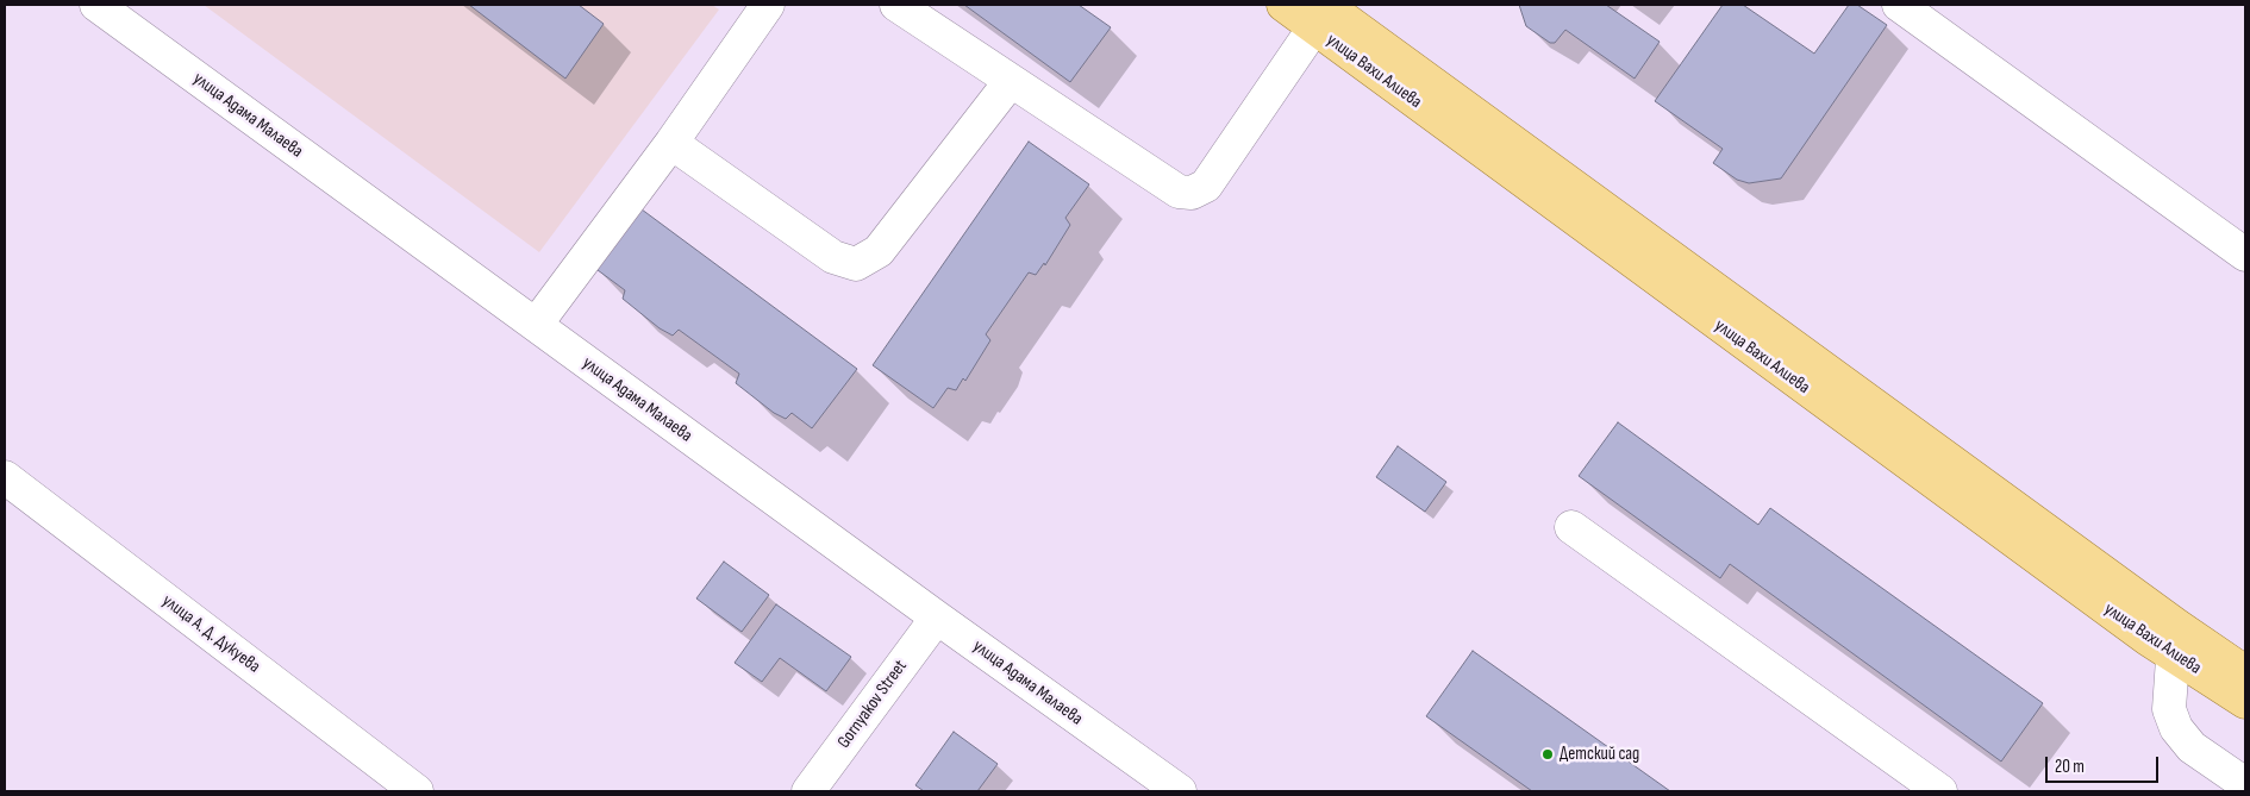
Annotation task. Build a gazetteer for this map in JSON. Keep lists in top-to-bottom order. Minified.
{"streets":{"main road":["улица Вахи Алиева"],"street":["улица Адама Малаева","улица А. Д. Дукуева","Gornyakov Street"]},"crossings":[["улица Адама Малаева","Gornyakov Street"]],"places":["Детский сад"],"scale_bar":"20 m"}
